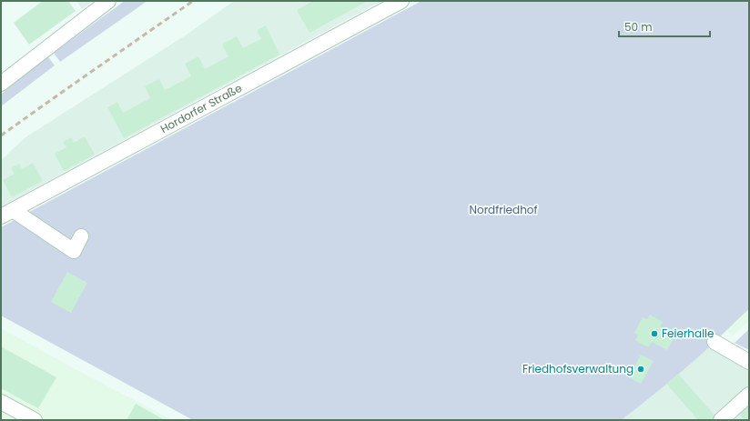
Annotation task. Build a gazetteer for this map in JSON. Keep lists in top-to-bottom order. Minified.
{"streets":{"street":["Hordorfer Straße"]},"parks":["Nordfriedhof"],"places":["Feierhalle","Friedhofsverwaltung"],"scale_bar":"50 m"}
